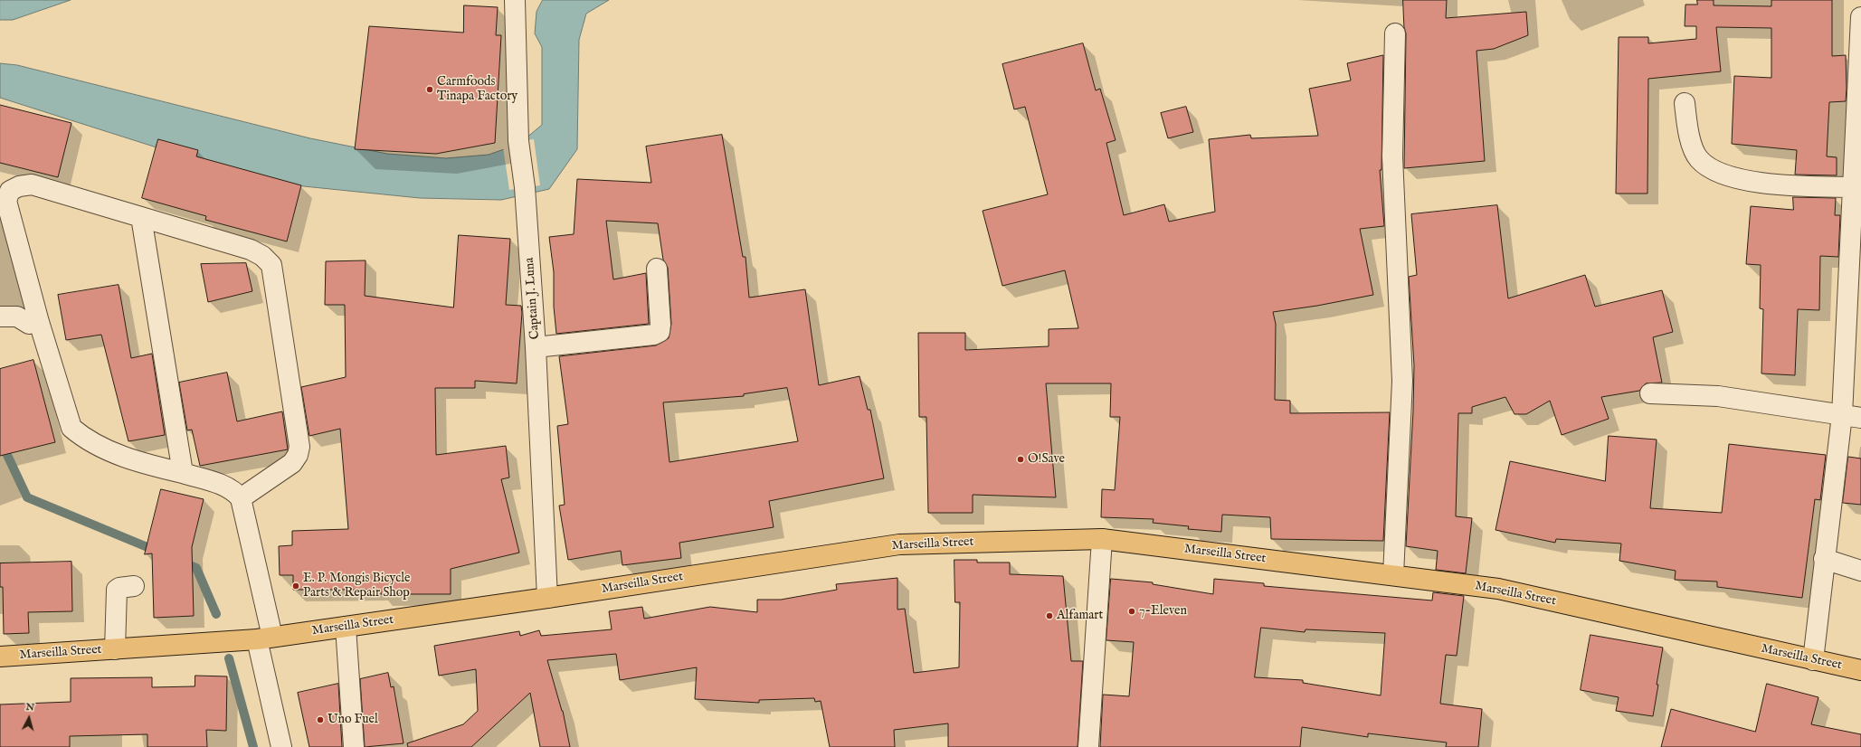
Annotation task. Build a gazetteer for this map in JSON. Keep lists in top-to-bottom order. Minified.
{"streets":{"main road":["Marseilla Street"],"street":["Captain J. Luna"]},"crossings":[["Captain J. Luna","Marseilla Street"]],"places":["Carmfoods Tinapa Factory","O!Save","E. P. Mongis Bicycle Parts & Repair Shop","7-Eleven","Alfamart","Uno Fuel"],"north":"top"}
